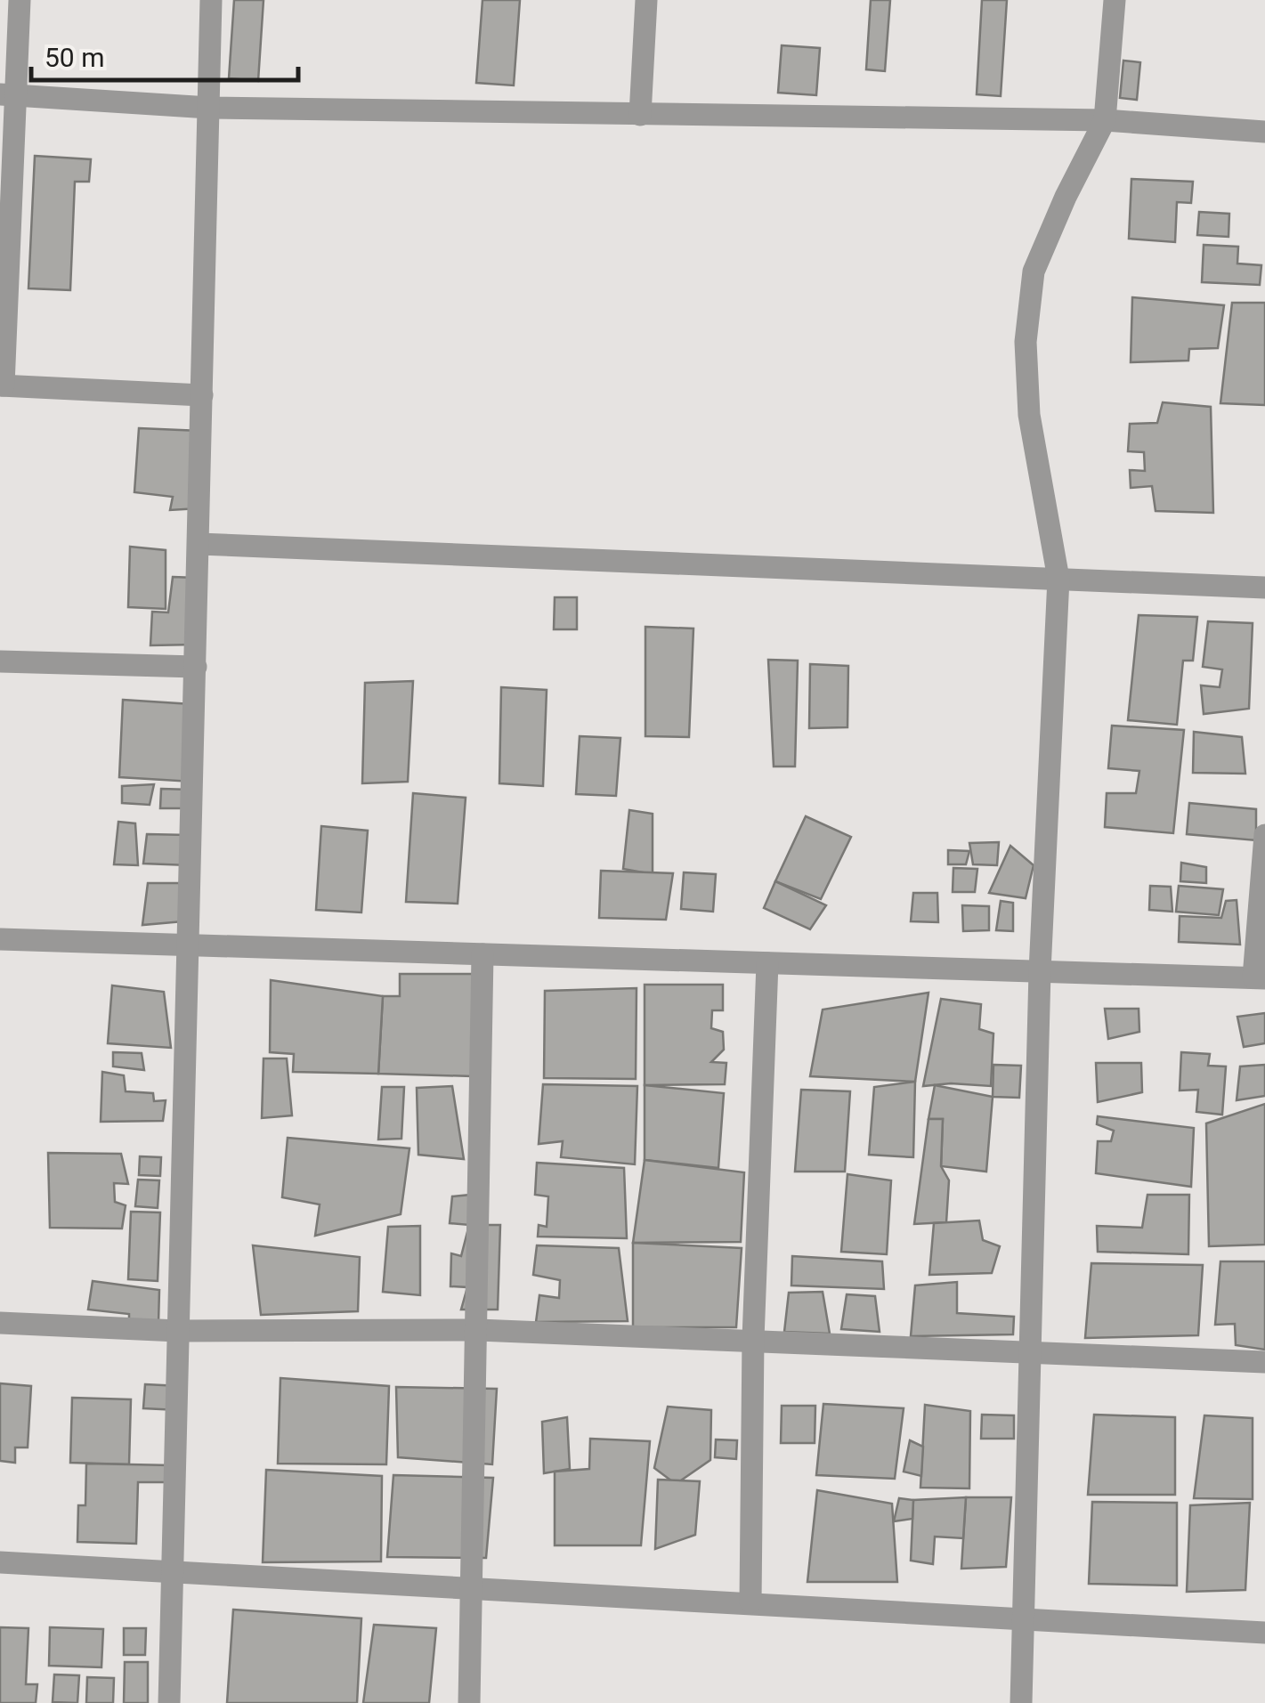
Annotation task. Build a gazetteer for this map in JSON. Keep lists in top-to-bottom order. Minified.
{"scale_bar":"50 m"}
